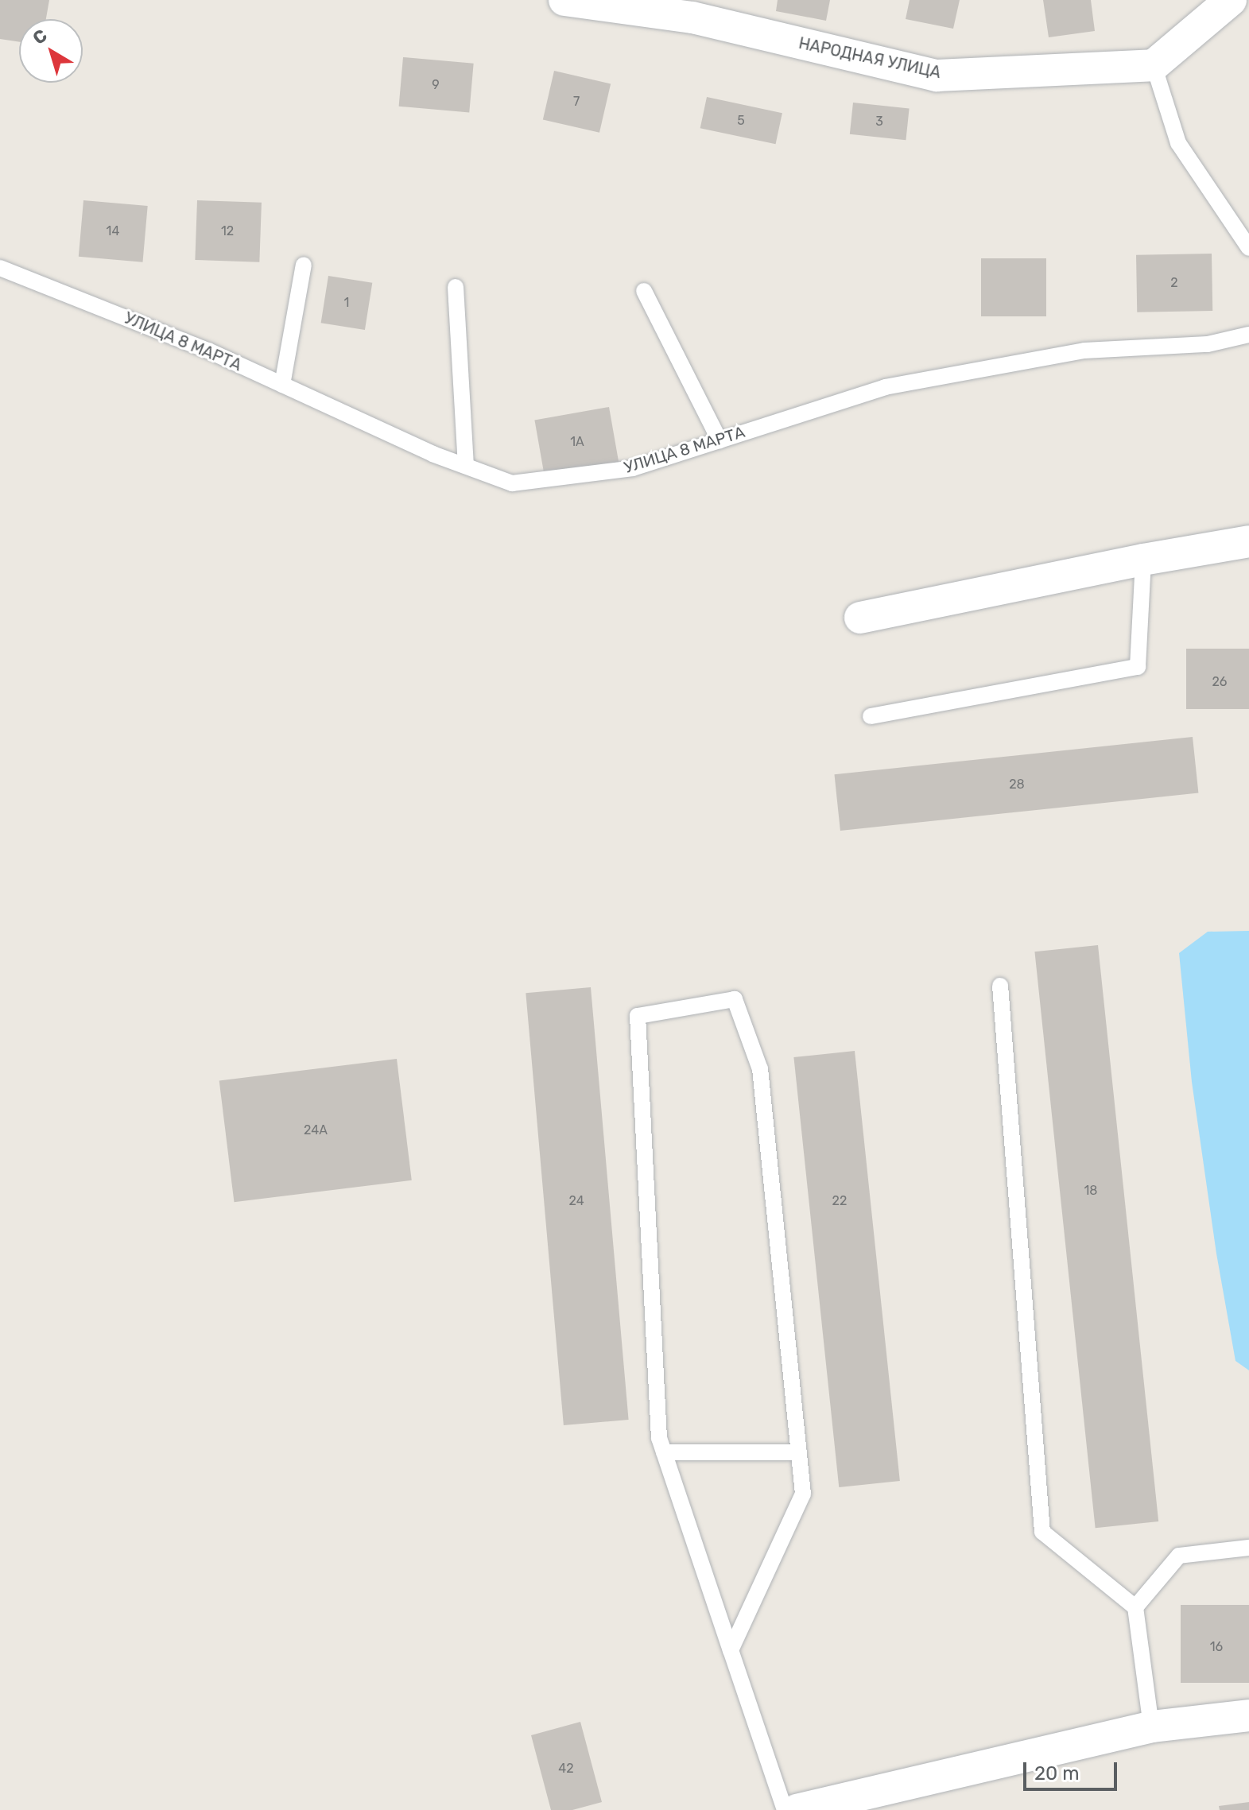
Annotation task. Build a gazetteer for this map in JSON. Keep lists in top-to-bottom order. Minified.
{"streets":{"street":["НАРОДНАЯ УЛИЦА"],"lane":["УЛИЦА 8 МАРТА"]},"house_numbers":["9","7","5","3","14","12","2","1","1А","26","28","24А","18","24","22","16","42"],"scale_bar":"20 m","north":"top left"}
